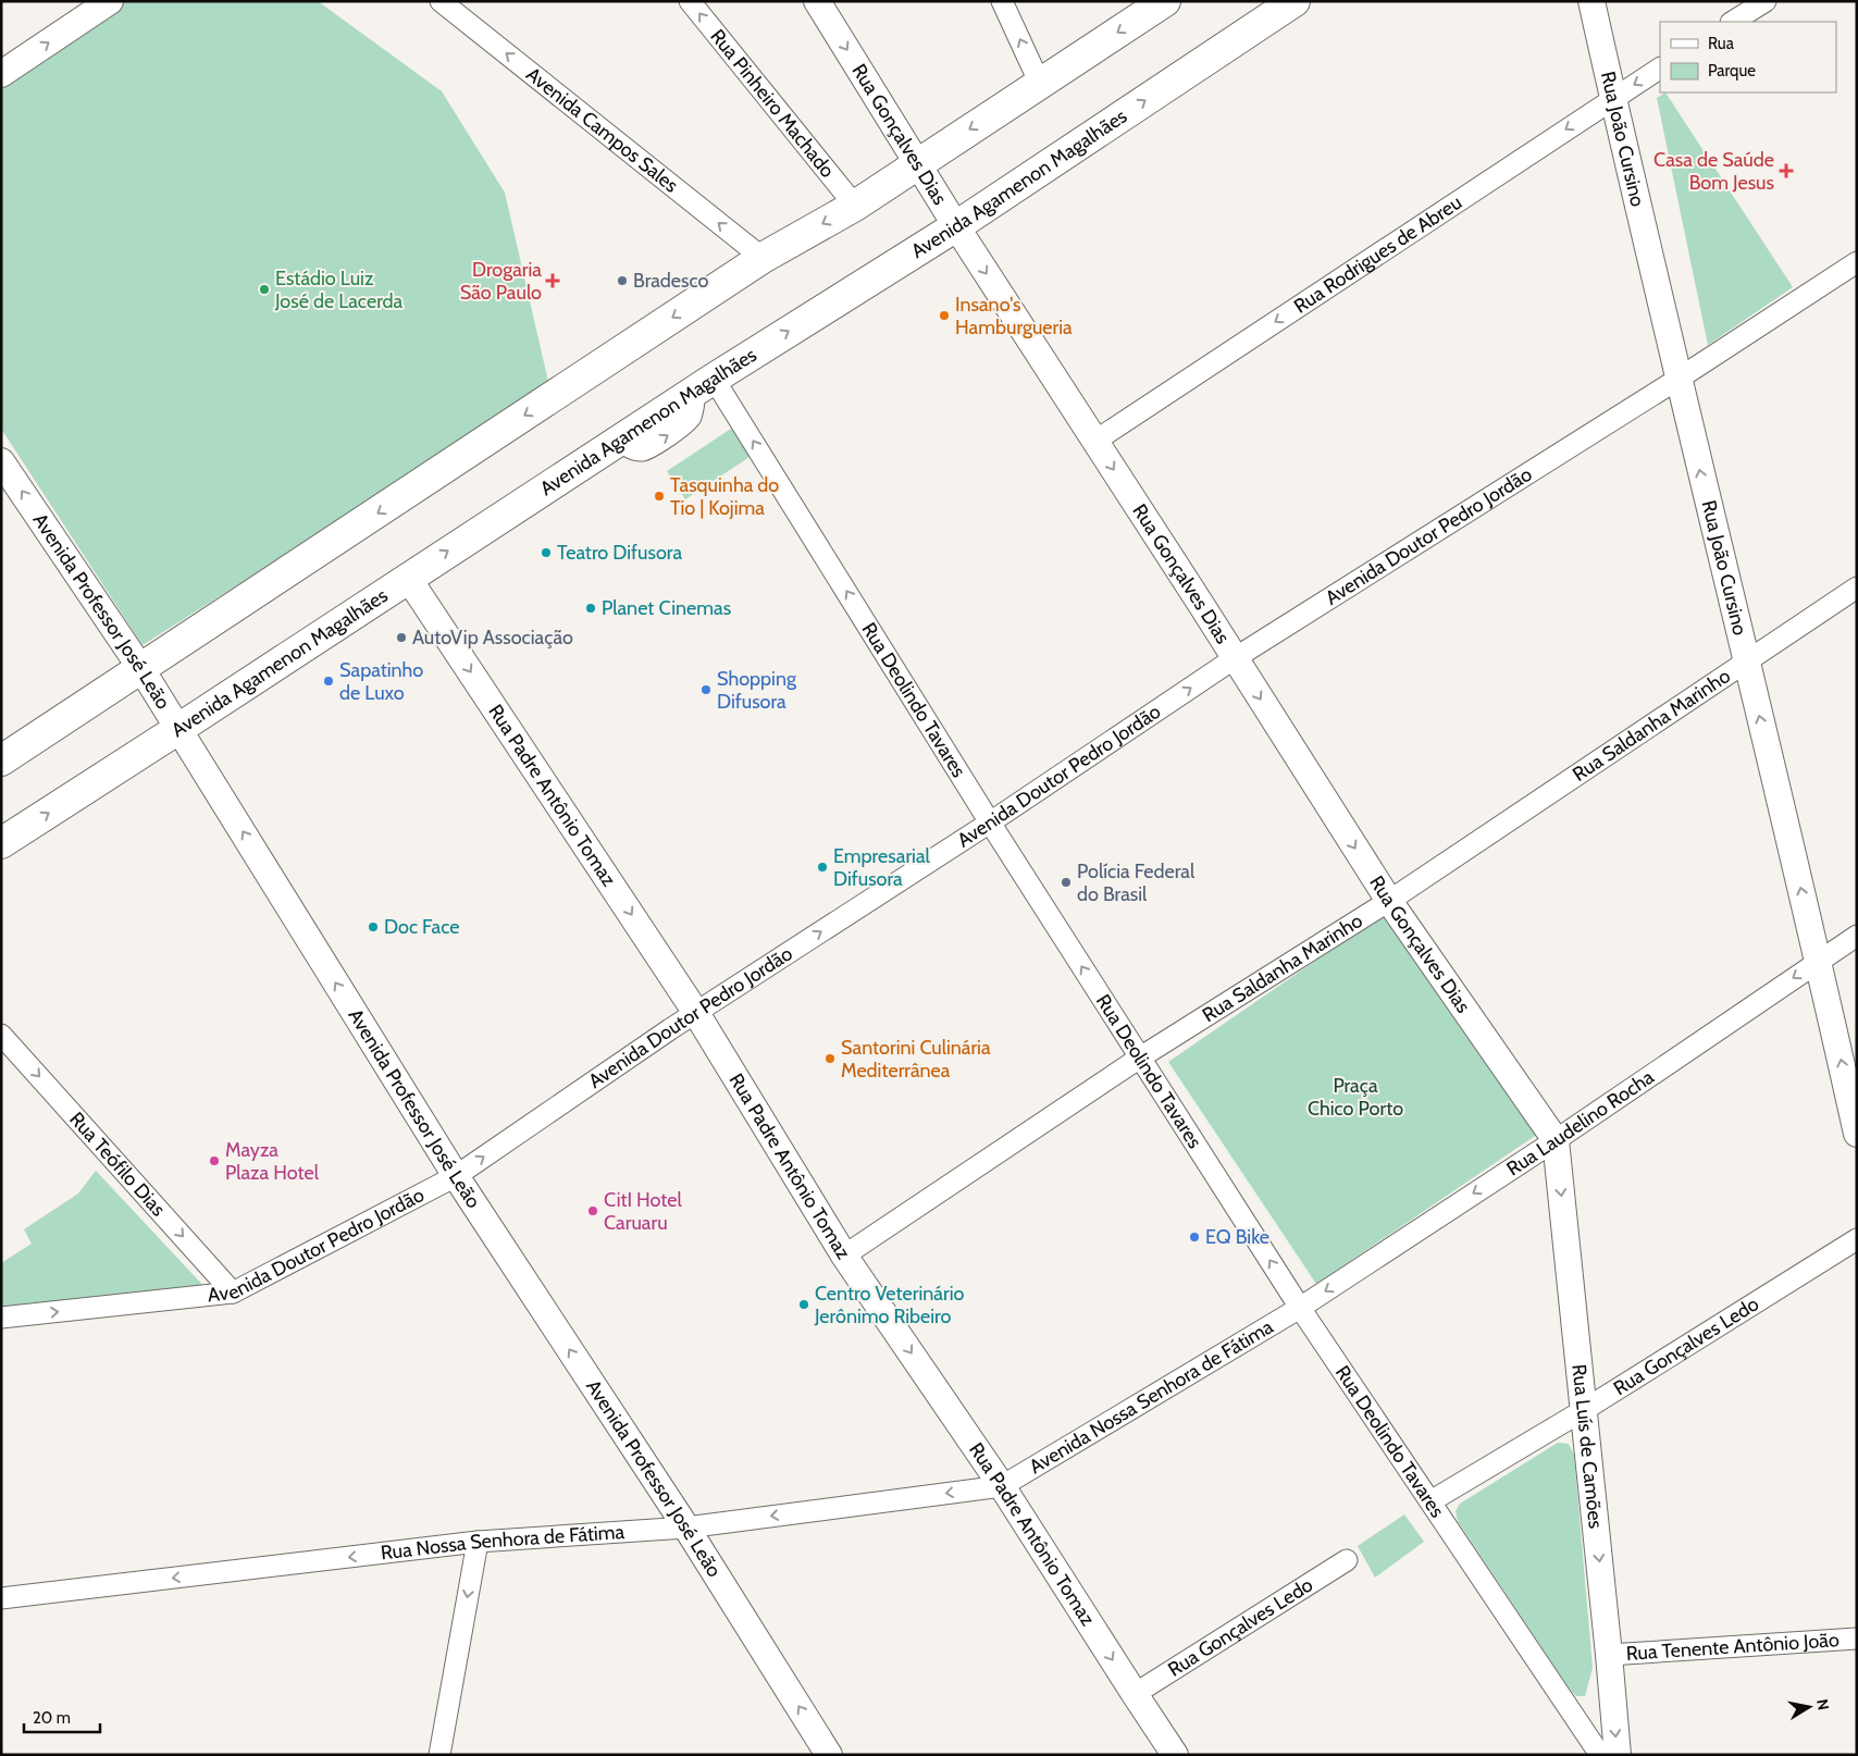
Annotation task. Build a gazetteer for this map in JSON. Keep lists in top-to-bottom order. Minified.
{"streets":{"main road":["Avenida Agamenon Magalhães"],"street":["Rua Pinheiro Machado","Avenida Campos Sales","Rua Gonçalves Dias","Rua João Cursino","Rua Rodrigues de Abreu","Avenida Doutor Pedro Jordão","Avenida Professor José Leão","Rua Deolindo Tavares","Rua Saldanha Marinho","Rua Padre Antônio Tomaz","Rua Laudelino Rocha","Rua Teófilo Dias","Rua Gonçalves Ledo","Avenida Nossa Senhora de Fátima","Rua Luís de Camões","Rua Nossa Senhora de Fátima","Rua Tenente Antônio João"]},"crossings":[["Rua Gonçalves Dias","Avenida Agamenon Magalhães"],["Rua Gonçalves Dias","Rua Rodrigues de Abreu"],["Rua Gonçalves Dias","Avenida Doutor Pedro Jordão"],["Rua Gonçalves Dias","Rua Saldanha Marinho"],["Rua Gonçalves Dias","Rua Laudelino Rocha"],["Rua Gonçalves Dias","Rua Luís de Camões"],["Rua João Cursino","Rua Rodrigues de Abreu"],["Rua João Cursino","Avenida Doutor Pedro Jordão"],["Rua João Cursino","Rua Saldanha Marinho"],["Rua João Cursino","Rua Laudelino Rocha"],["Avenida Agamenon Magalhães","Avenida Professor José Leão"],["Avenida Agamenon Magalhães","Rua Deolindo Tavares"],["Avenida Agamenon Magalhães","Rua Padre Antônio Tomaz"],["Avenida Doutor Pedro Jordão","Avenida Professor José Leão"],["Avenida Doutor Pedro Jordão","Rua Deolindo Tavares"],["Avenida Doutor Pedro Jordão","Rua Padre Antônio Tomaz"],["Avenida Doutor Pedro Jordão","Rua Teófilo Dias"],["Avenida Professor José Leão","Rua Nossa Senhora de Fátima"],["Rua Deolindo Tavares","Rua Saldanha Marinho"],["Rua Deolindo Tavares","Rua Laudelino Rocha"],["Rua Deolindo Tavares","Rua Gonçalves Ledo"],["Rua Deolindo Tavares","Avenida Nossa Senhora de Fátima"],["Rua Saldanha Marinho","Rua Padre Antônio Tomaz"],["Rua Padre Antônio Tomaz","Rua Gonçalves Ledo"],["Rua Padre Antônio Tomaz","Avenida Nossa Senhora de Fátima"],["Rua Padre Antônio Tomaz","Rua Nossa Senhora de Fátima"],["Rua Laudelino Rocha","Avenida Nossa Senhora de Fátima"],["Rua Laudelino Rocha","Rua Luís de Camões"],["Rua Gonçalves Ledo","Rua Luís de Camões"],["Avenida Nossa Senhora de Fátima","Rua Nossa Senhora de Fátima"],["Rua Luís de Camões","Rua Tenente Antônio João"]],"one_way":["Rua Pinheiro Machado","Avenida Campos Sales","Rua Gonçalves Dias","Rua João Cursino","Rua Rodrigues de Abreu","Avenida Doutor Pedro Jordão","Avenida Professor José Leão","Rua Deolindo Tavares","Rua Padre Antônio Tomaz","Rua Laudelino Rocha","Rua Teófilo Dias","Rua Luís de Camões","Rua Nossa Senhora de Fátima"],"parks":["Praça Chico Porto"],"places":{"health":["Casa de Saúde Bom Jesus","Drogaria São Paulo"],"other":["Bradesco","Estádio Luiz José de Lacerda","Insano's Hamburgueria","Tasquinha do Tio | Kojima","Teatro Difusora","Planet Cinemas","AutoVip Associação","Sapatinho de Luxo","Shopping Difusora","Empresarial Difusora","Polícia Federal do Brasil","Doc Face","Santorini Culinária Mediterrânea","Mayza Plaza Hotel","CitI Hotel Caruaru","EQ Bike","Centro Veterinário Jerônimo Ribeiro"]},"legend":["Rua","Parque"],"scale_bar":"20 m","north":"right"}
